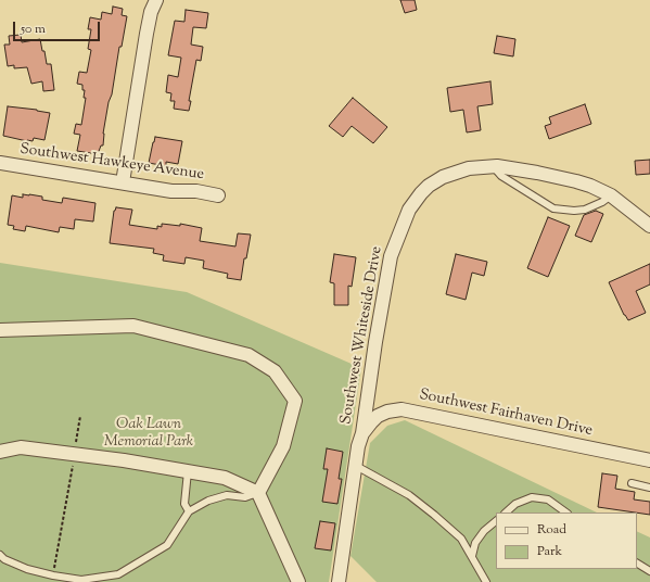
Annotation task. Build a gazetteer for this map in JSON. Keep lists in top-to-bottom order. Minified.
{"streets":{"street":["Southwest Hawkeye Avenue","Southwest Whiteside Drive","Southwest Fairhaven Drive"]},"crossings":[["Southwest Whiteside Drive","Southwest Fairhaven Drive"]],"parks":["Oak Lawn Memorial Park"],"legend":["Road","Park"],"scale_bar":"50 m"}
